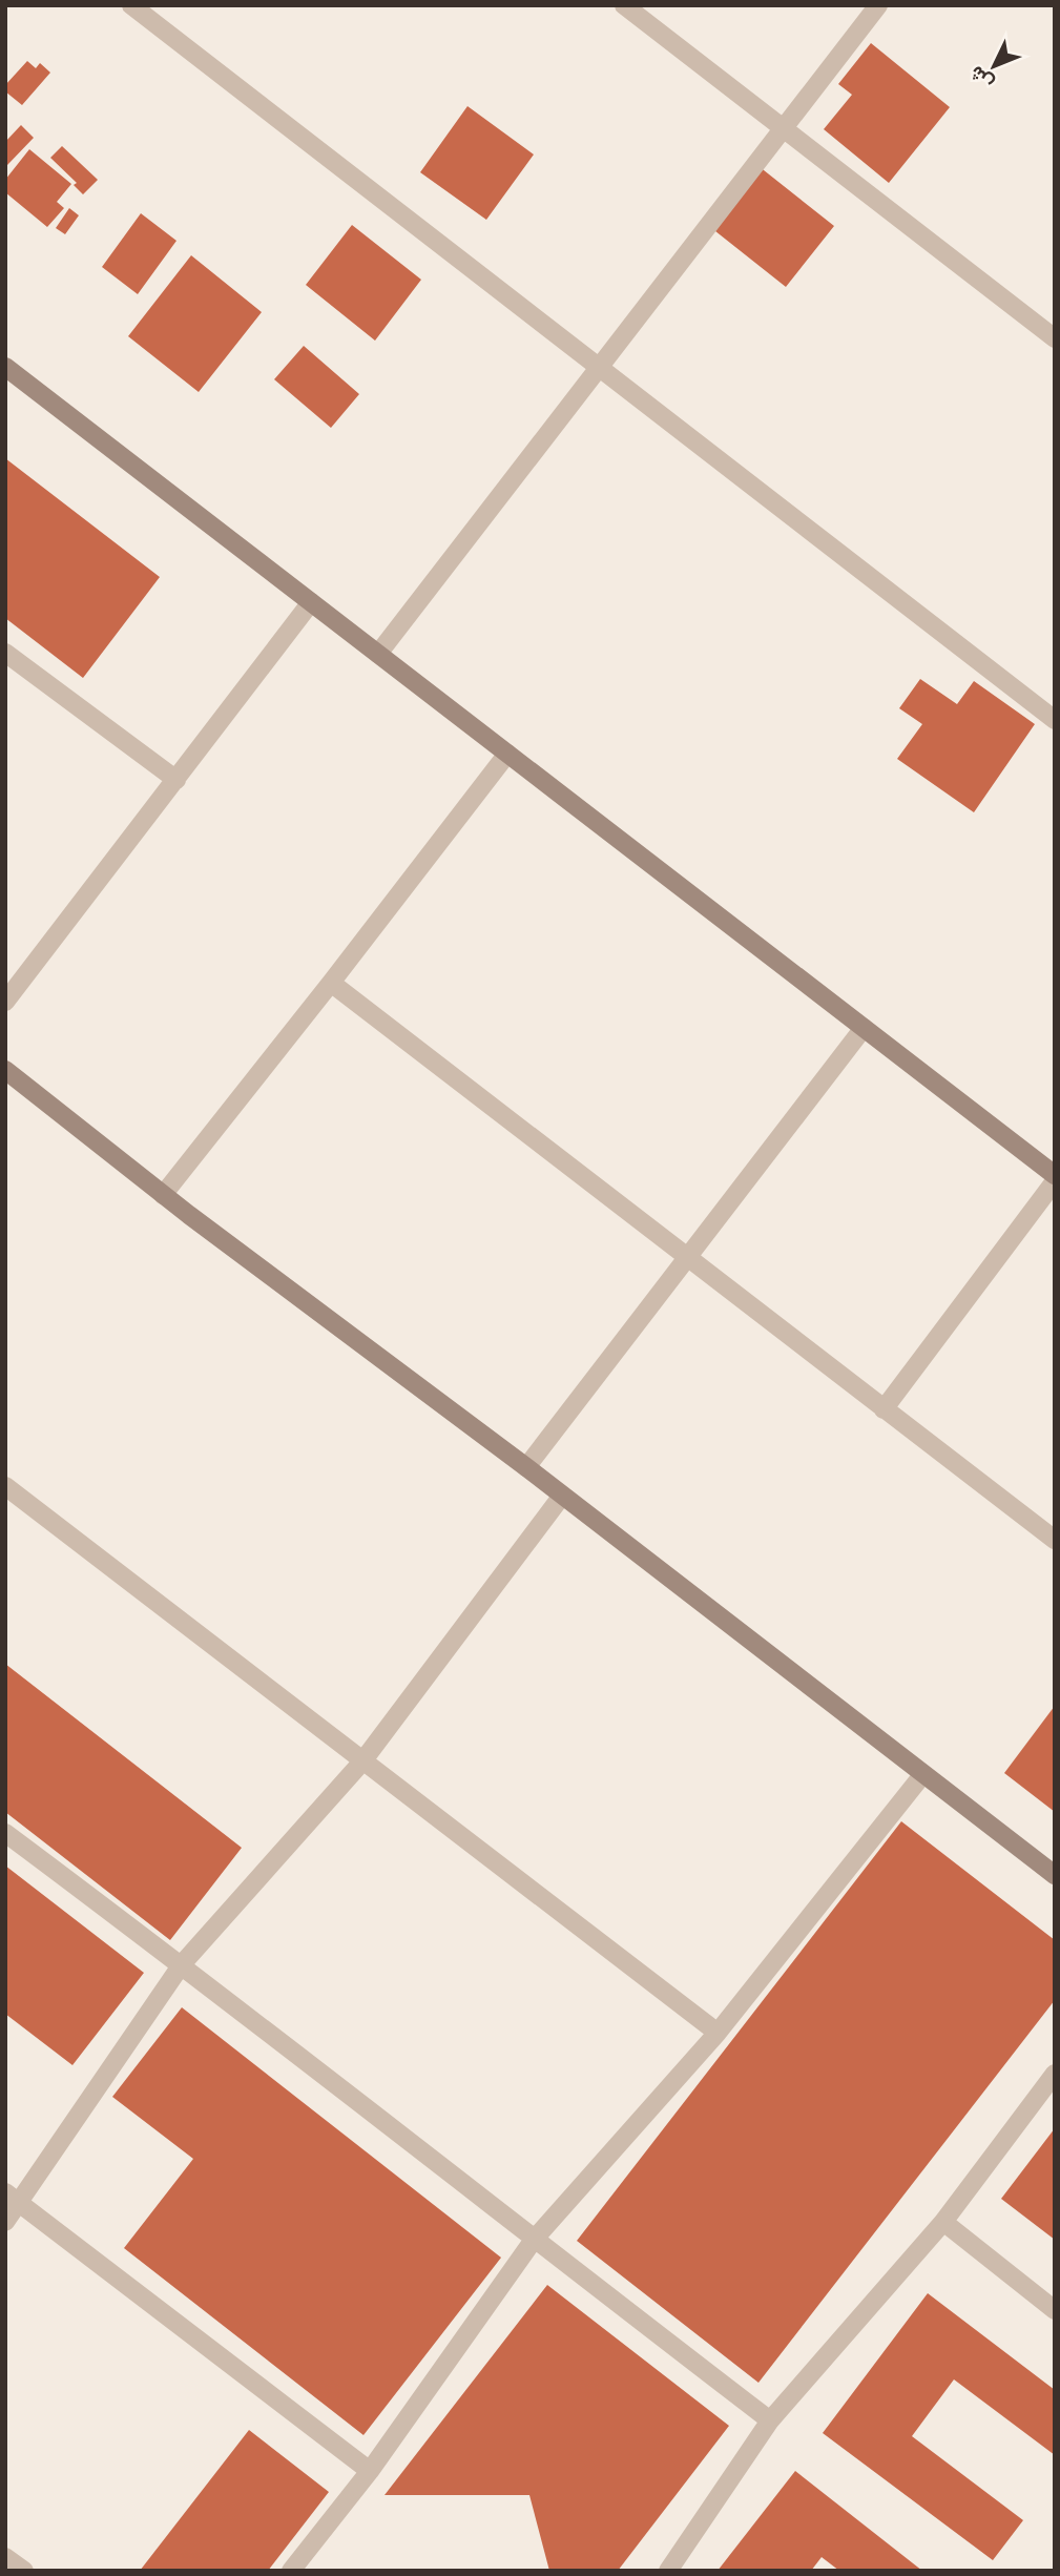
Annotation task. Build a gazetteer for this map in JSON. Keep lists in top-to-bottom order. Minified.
{"north":"bottom left"}
